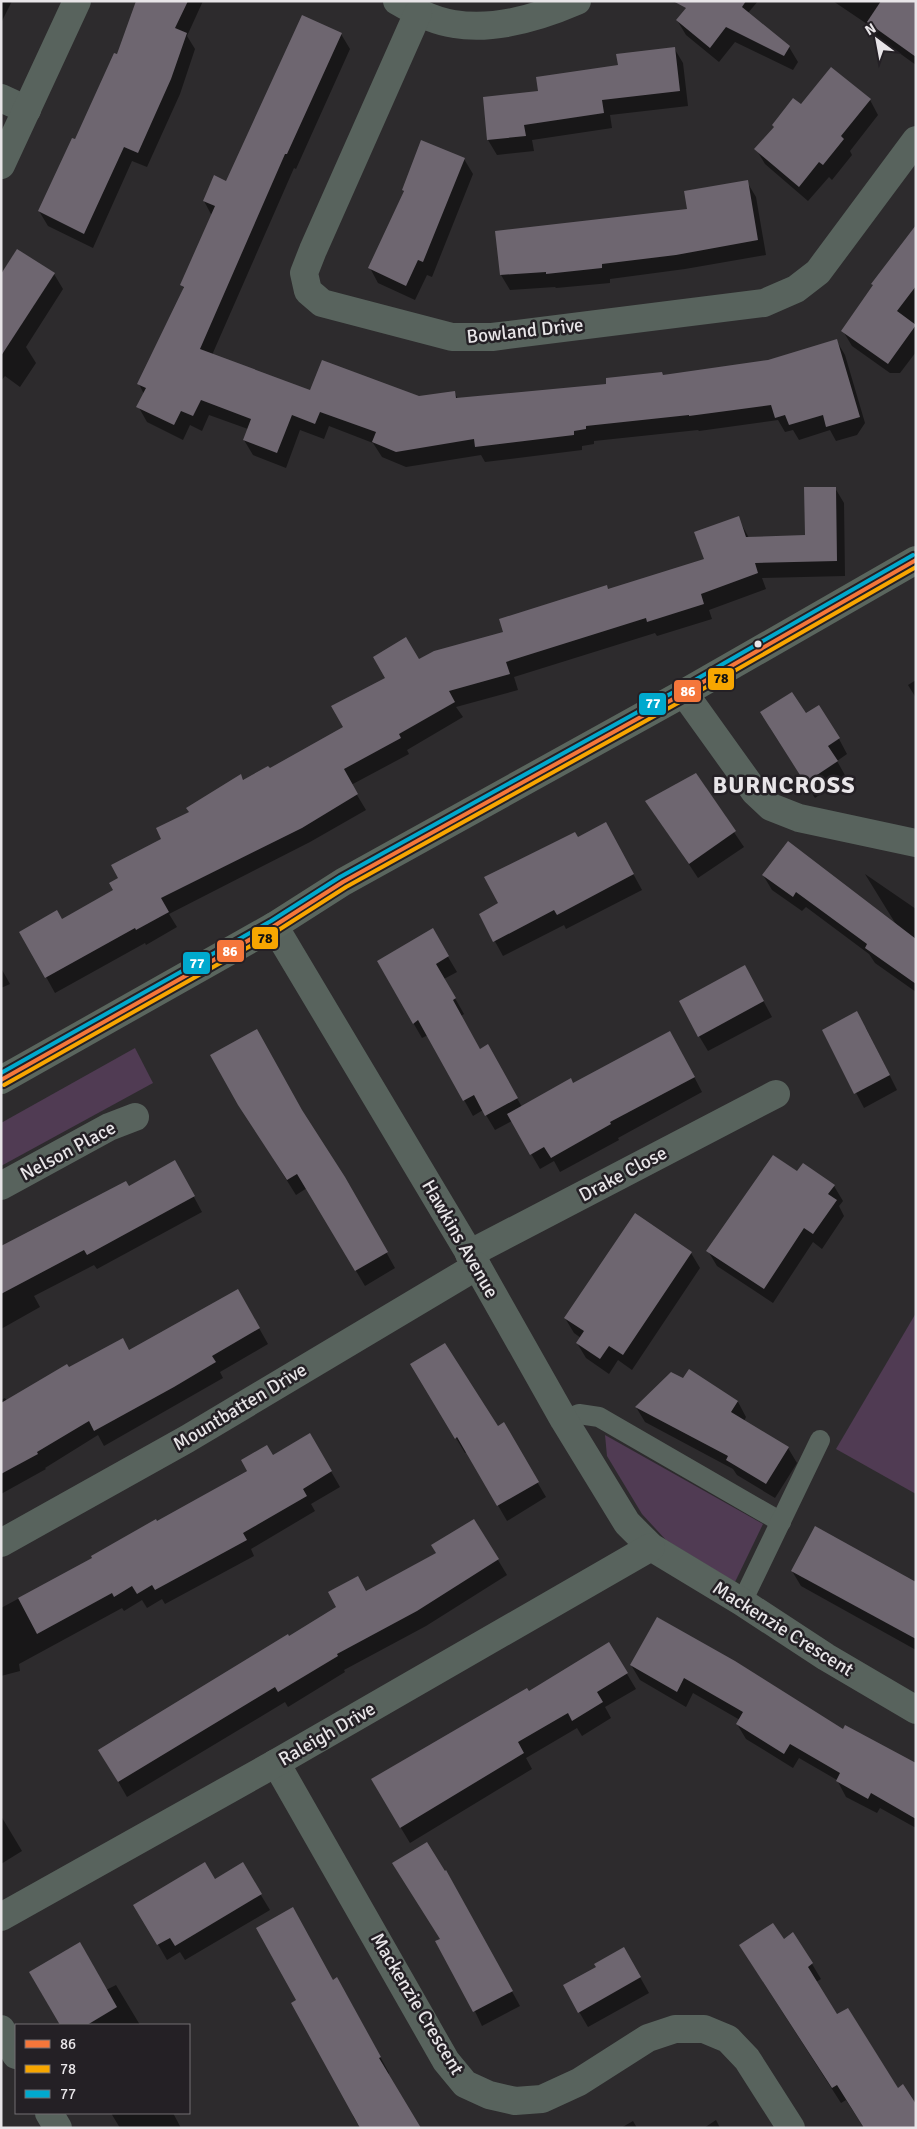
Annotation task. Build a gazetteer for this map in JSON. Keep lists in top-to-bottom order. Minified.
{"streets":{"street":["Bowland Drive","Nelson Place","Drake Close","Hawkins Avenue","Mountbatten Drive","Mackenzie Crescent","Raleigh Drive"]},"crossings":[["Drake Close","Hawkins Avenue"],["Drake Close","Mountbatten Drive"],["Hawkins Avenue","Mountbatten Drive"],["Hawkins Avenue","Mackenzie Crescent"],["Hawkins Avenue","Raleigh Drive"],["Mackenzie Crescent","Raleigh Drive"]],"districts":["BURNCROSS"],"lines":["transit line 77","transit line 86","transit line 78"],"legend":["86","78","77"],"north":"top left"}
